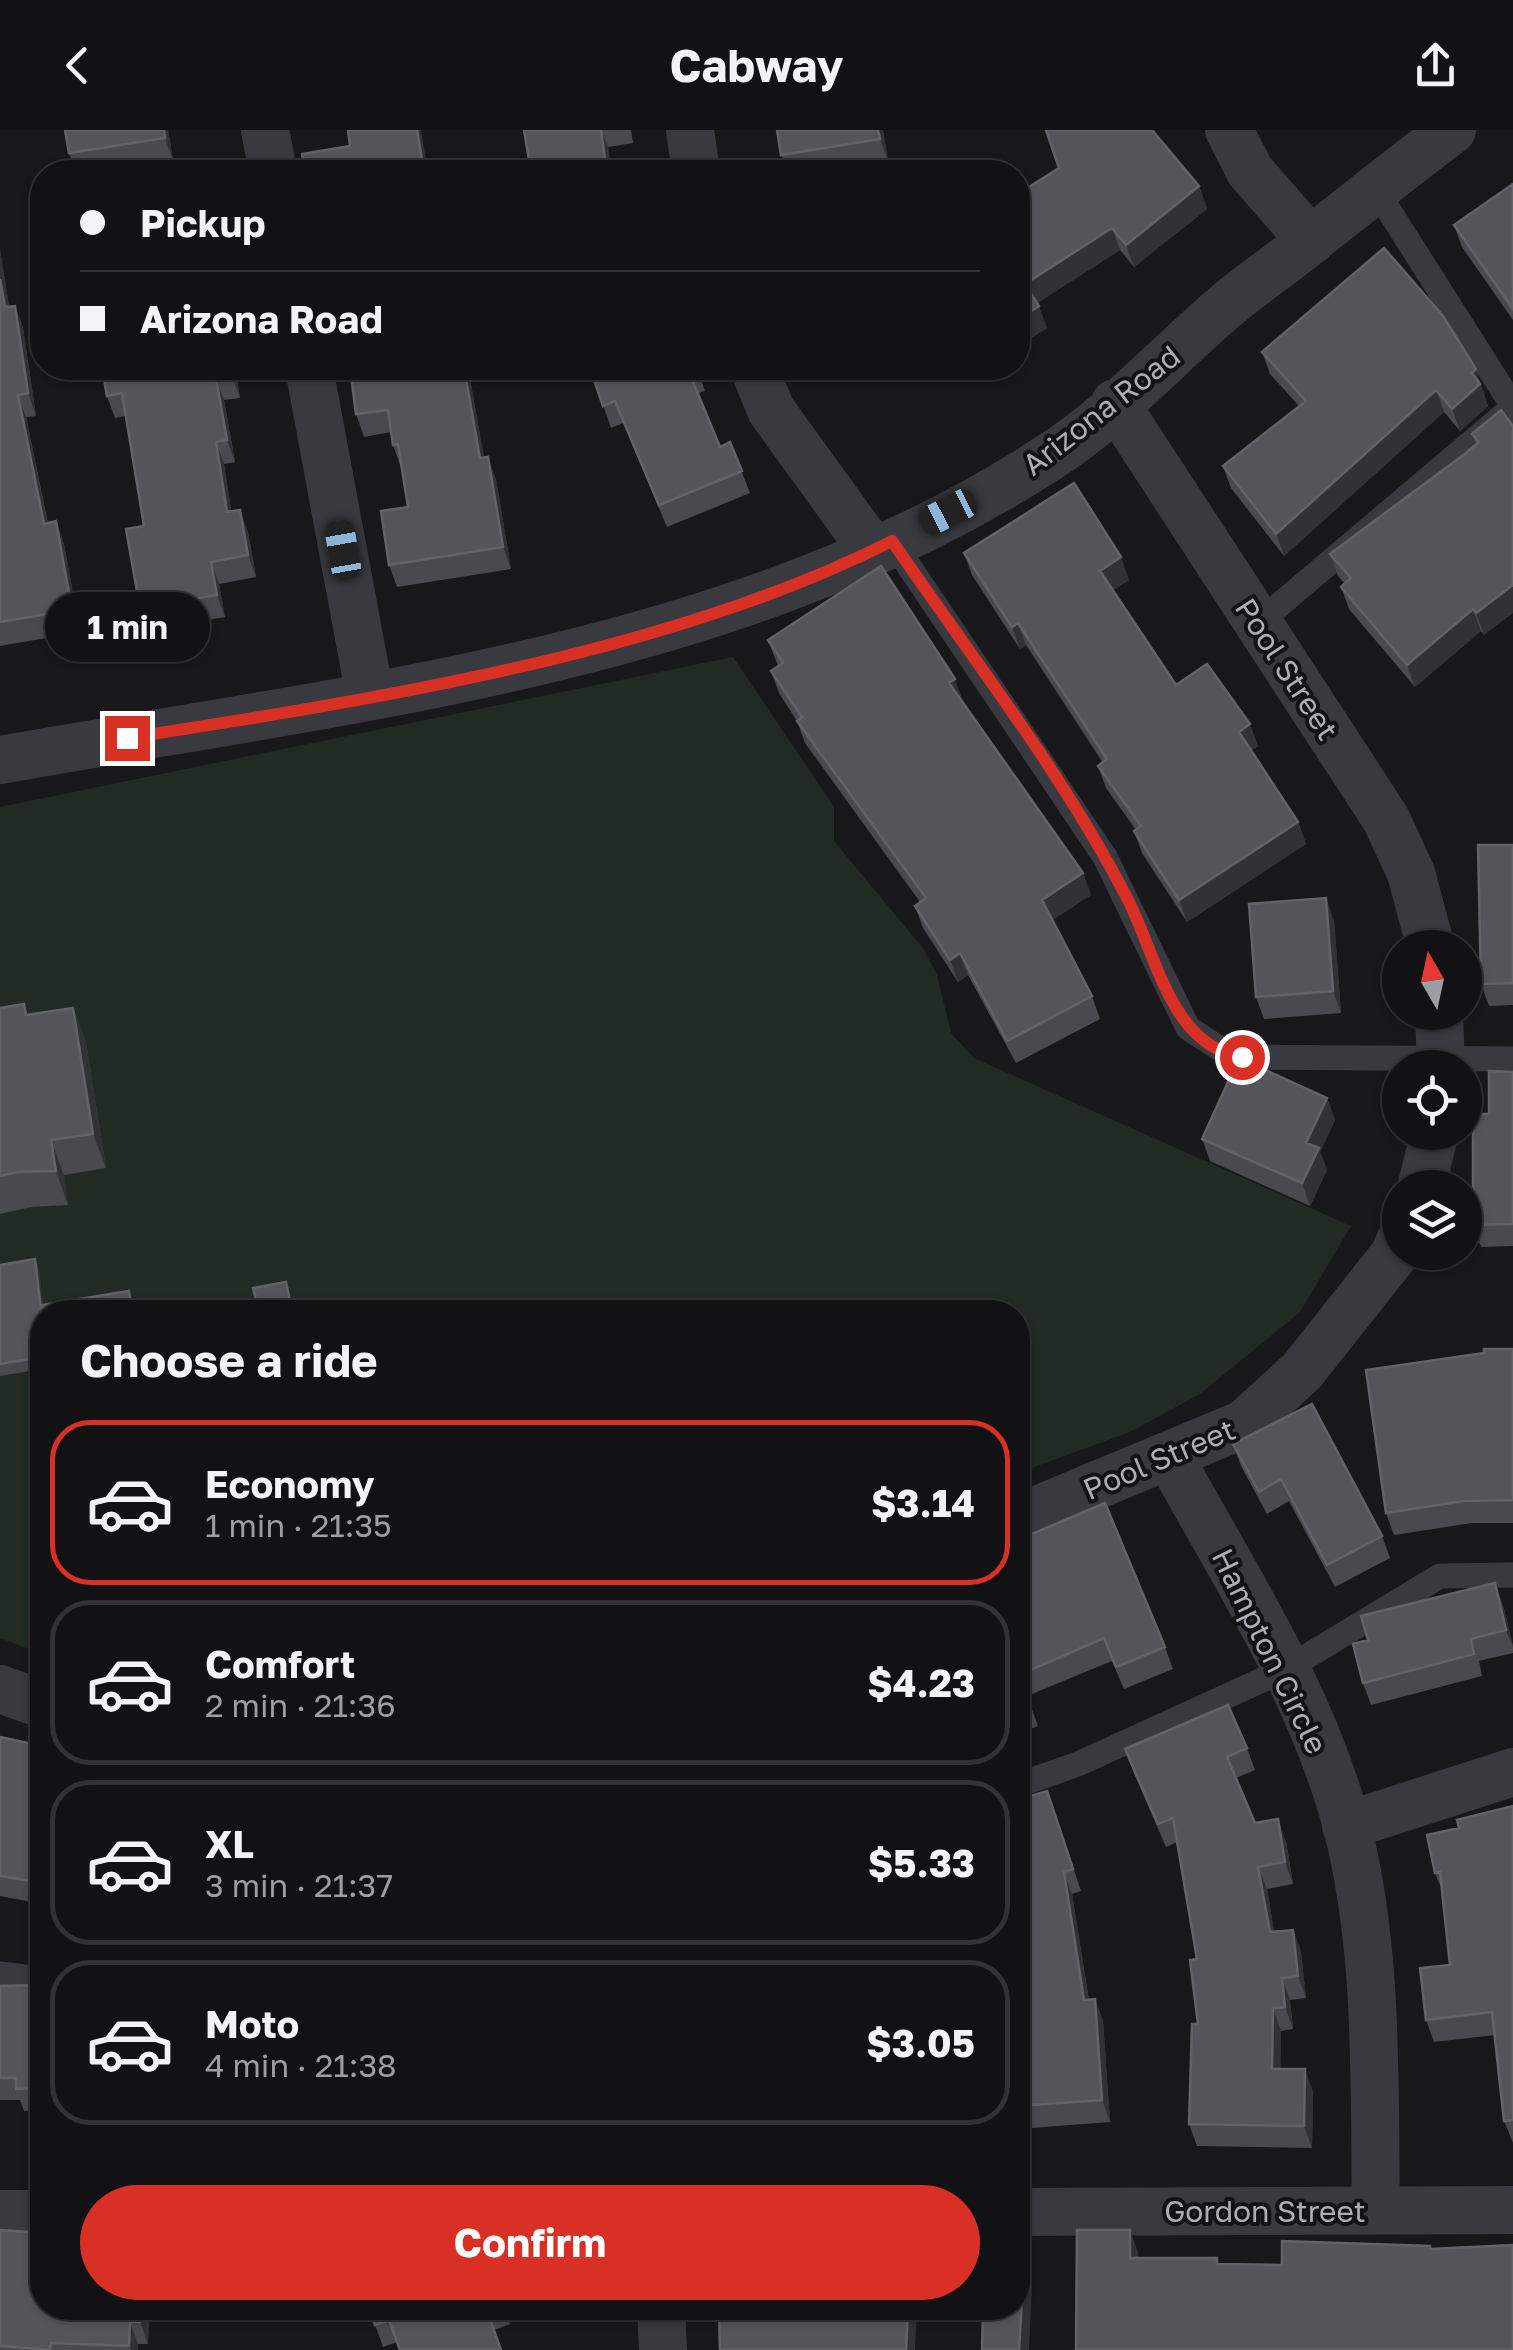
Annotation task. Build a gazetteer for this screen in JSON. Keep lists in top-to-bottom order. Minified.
{"streets":{"street":["Arizona Road","Pool Street","Hampton Circle","Gordon Street"]},"crossings":[["Arizona Road","Pool Street"],["Pool Street","Hampton Circle"],["Hampton Circle","Gordon Street"]],"north":"top","page":{"header":"Cabway","banner":["Pickup","Arizona Road"],"bubble":"1 min","heading":"Choose a ride","list":[{"name":"Economy","note":"1 min · 21:35","value":"$3.14"},{"name":"Comfort","note":"2 min · 21:36","value":"$4.23"},{"name":"XL","note":"3 min · 21:37","value":"$5.33"},{"name":"Moto","note":"4 min · 21:38","value":"$3.05"}],"buttons":"Confirm"}}
